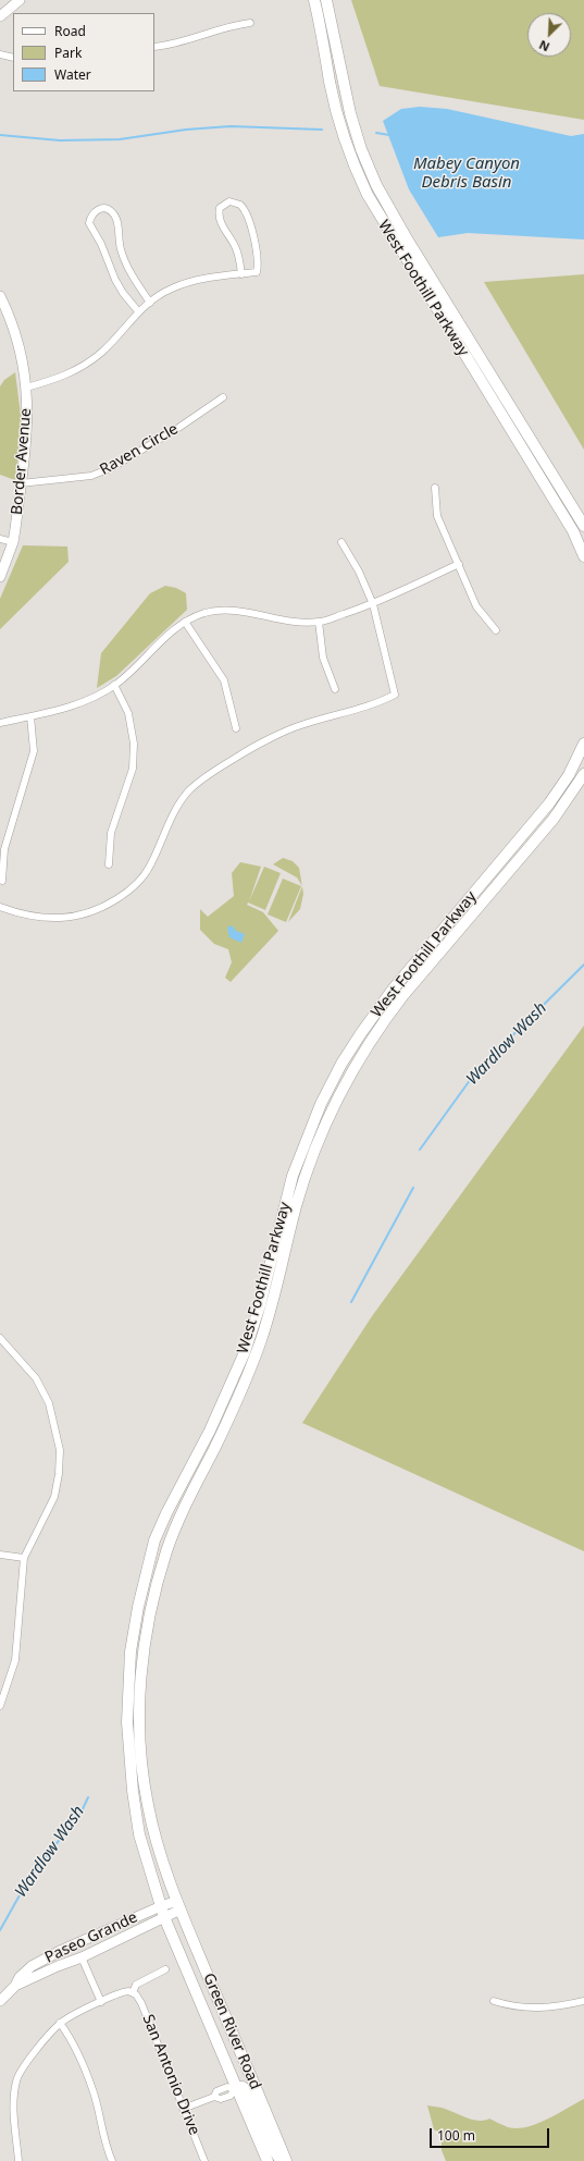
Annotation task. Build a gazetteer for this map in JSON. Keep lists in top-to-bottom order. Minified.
{"streets":{"main road":["West Foothill Parkway","Border Avenue","Paseo Grande","Green River Road"],"street":["Raven Circle","San Antonio Drive"]},"crossings":[["West Foothill Parkway","Paseo Grande"],["West Foothill Parkway","Green River Road"],["Raven Circle","Border Avenue"],["Paseo Grande","Green River Road"]],"water":["Mabey Canyon Debris Basin","Wardlow Wash"],"legend":["Road","Park","Water"],"scale_bar":"100 m","north":"bottom left"}
